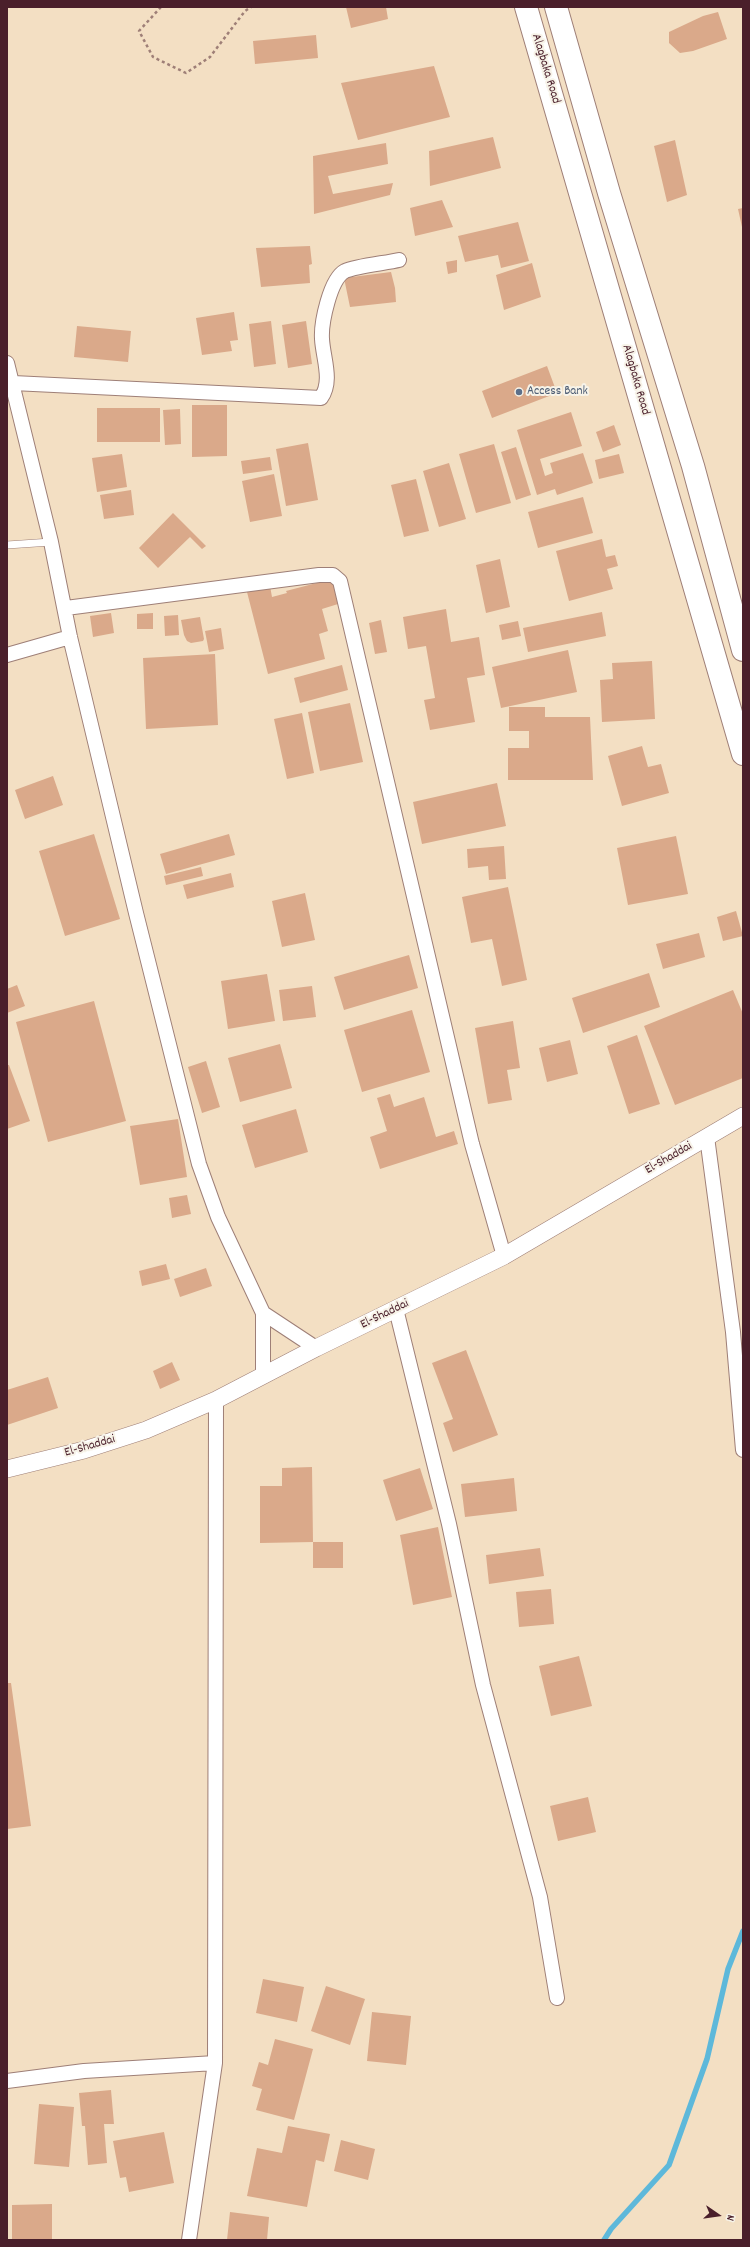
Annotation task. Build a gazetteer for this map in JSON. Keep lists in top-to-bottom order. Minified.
{"streets":{"main road":["Alagbaka Road"],"street":["El-Shaddai"]},"places":["Access Bank"],"north":"right"}
